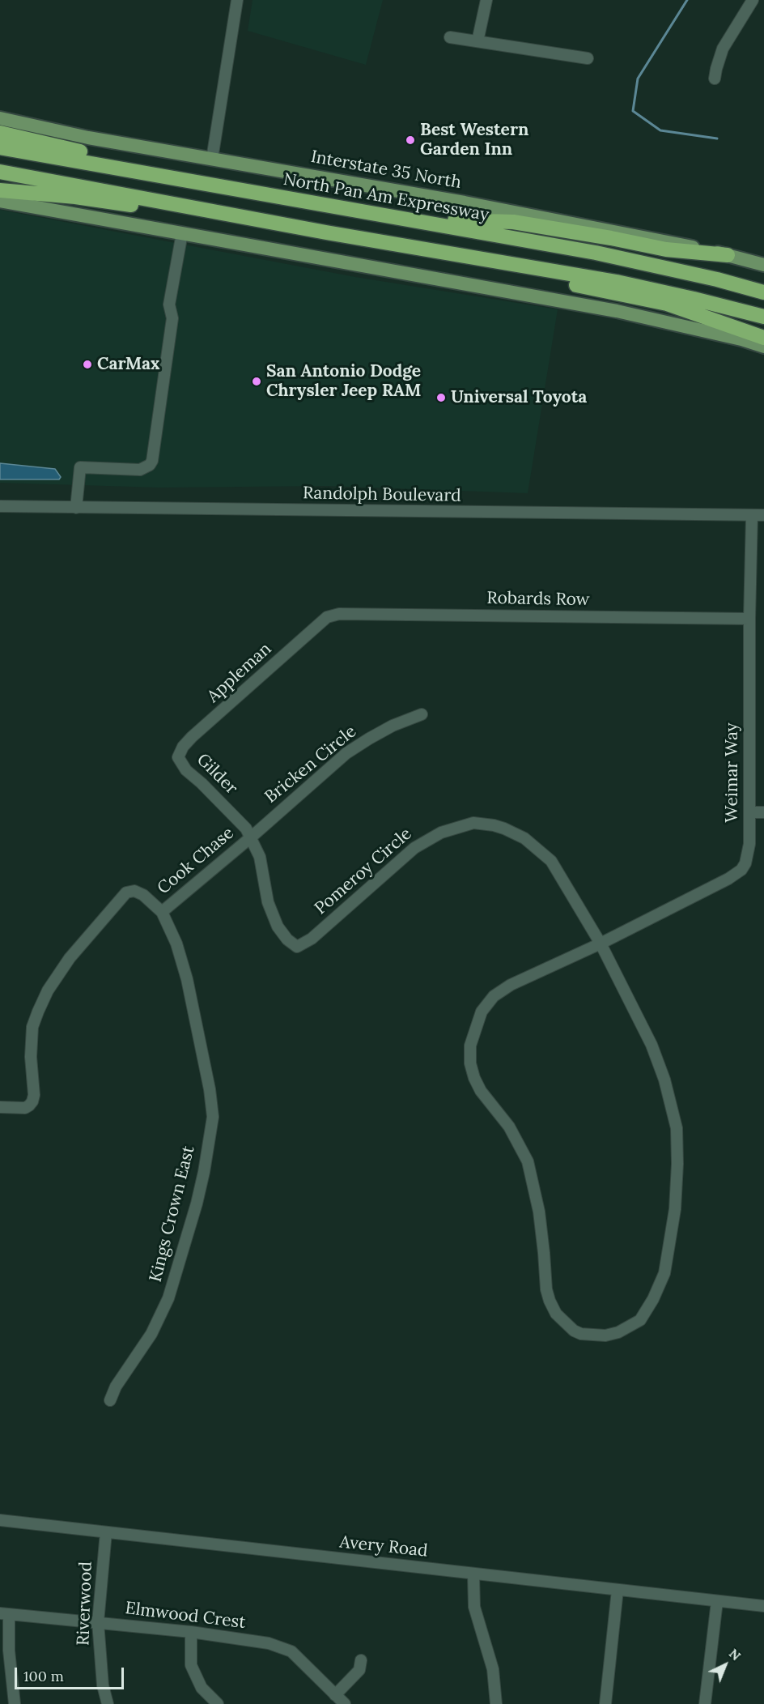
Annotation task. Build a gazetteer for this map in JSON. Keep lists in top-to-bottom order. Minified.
{"streets":{"highway":["North Pan Am Expressway"],"main road":["Interstate 35 North"],"street":["Randolph Boulevard","Robards Row","Appleman","Bricken Circle","Weimar Way","Gilder","Cook Chase","Pomeroy Circle","Kings Crown East","Avery Road","Riverwood","Elmwood Crest"]},"crossings":[["Randolph Boulevard","Weimar Way"],["Robards Row","Appleman"],["Robards Row","Weimar Way"],["Appleman","Gilder"],["Bricken Circle","Gilder"],["Bricken Circle","Cook Chase"],["Weimar Way","Pomeroy Circle"],["Gilder","Cook Chase"],["Gilder","Pomeroy Circle"],["Cook Chase","Kings Crown East"],["Avery Road","Riverwood"],["Riverwood","Elmwood Crest"]],"places":["Best Western Garden Inn","CarMax","San Antonio Dodge Chrysler Jeep RAM","Universal Toyota"],"scale_bar":"100 m","north":"top right"}
